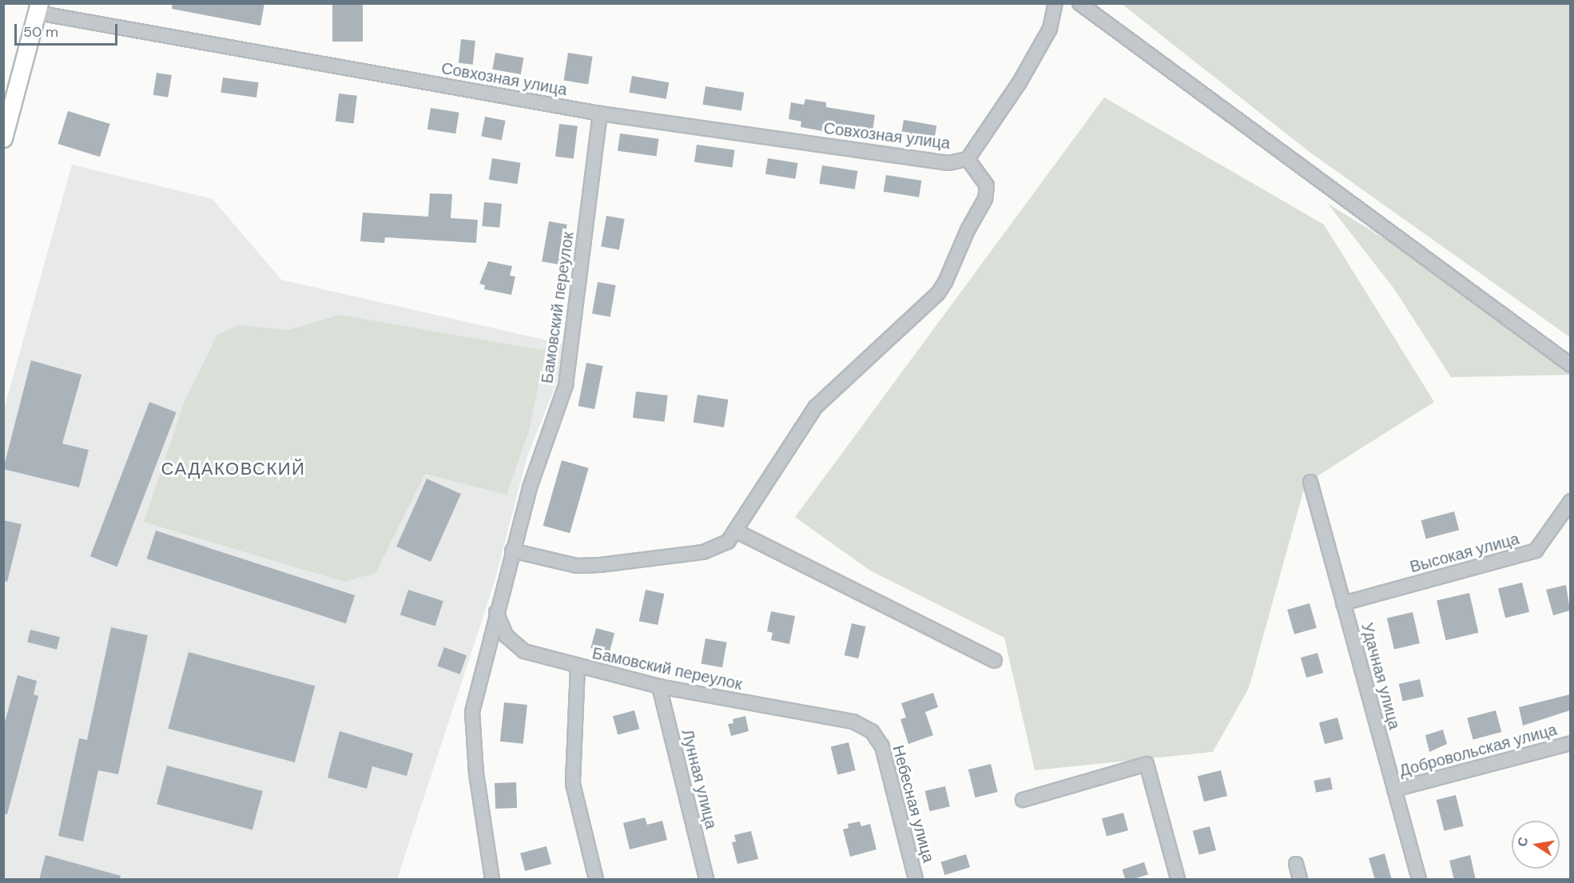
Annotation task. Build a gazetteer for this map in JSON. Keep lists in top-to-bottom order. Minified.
{"streets":{"street":["Совхозная улица","Бамовский переулок","Высокая улица","Удачная улица","Добровольская улица","Лунная улица","Небесная улица"]},"crossings":[["Совхозная улица","Бамовский переулок"],["Бамовский переулок","Лунная улица"],["Бамовский переулок","Небесная улица"],["Высокая улица","Удачная улица"],["Удачная улица","Добровольская улица"]],"districts":["САДАКОВСКИЙ"],"scale_bar":"50 m","north":"left"}
